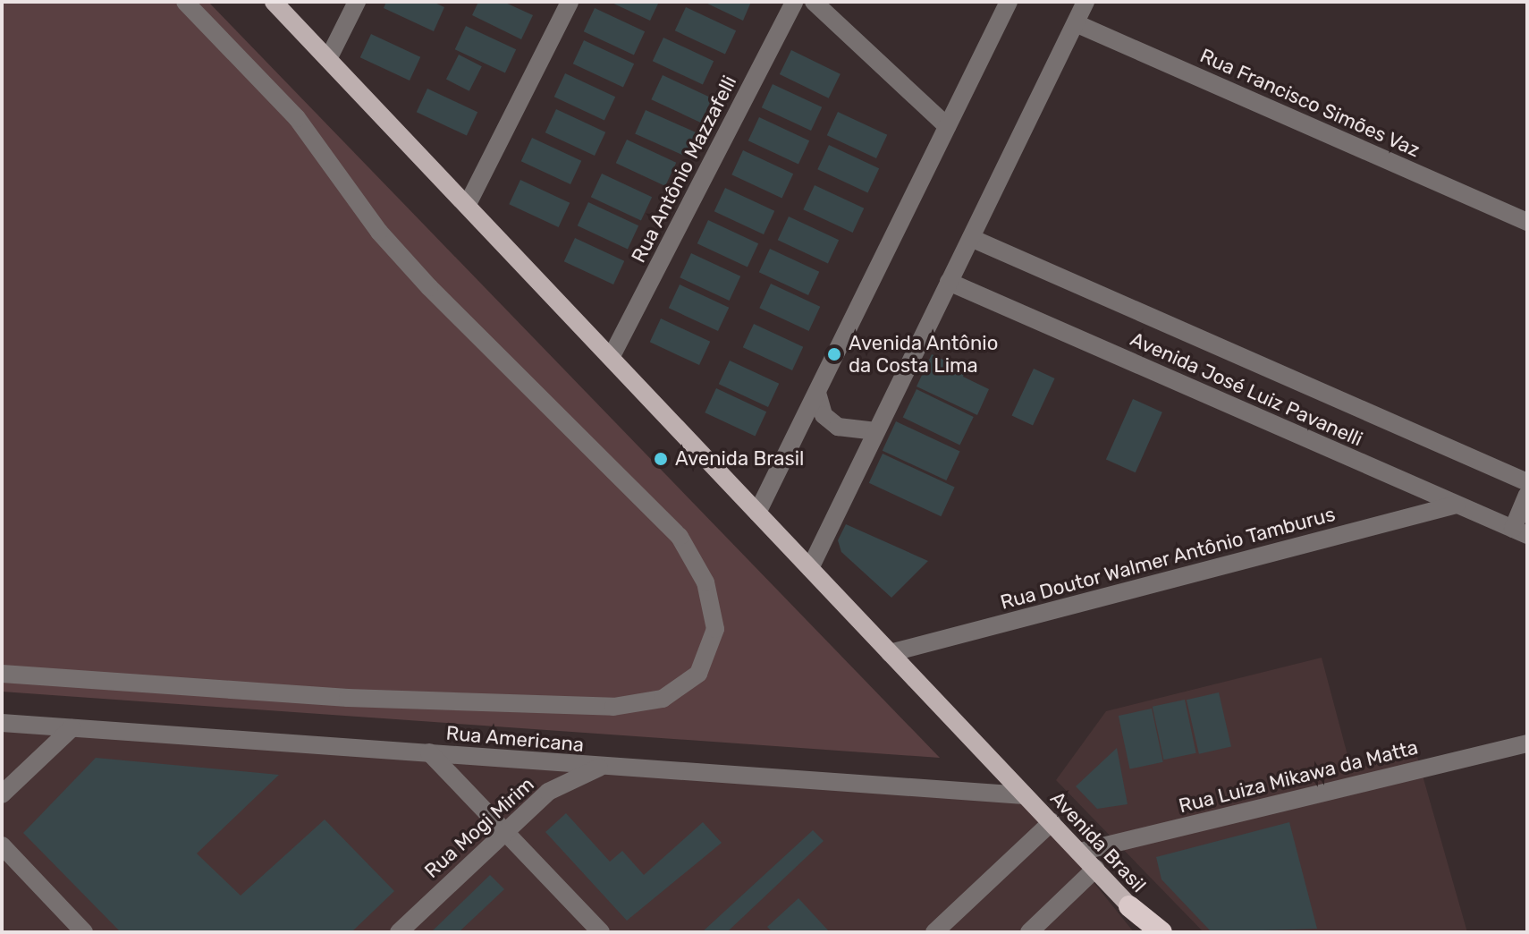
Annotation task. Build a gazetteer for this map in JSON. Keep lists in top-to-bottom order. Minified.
{"streets":{"main road":["Avenida Brasil"],"street":["Rua Francisco Simões Vaz","Rua Antônio Mazzafelli","Avenida José Luiz Pavanelli","Rua Doutor Walmer Antônio Tamburus","Rua Americana","Rua Luiza Mikawa da Matta","Rua Mogi Mirim"]},"crossings":[["Rua Antônio Mazzafelli","Avenida Brasil"],["Avenida José Luiz Pavanelli","Rua Doutor Walmer Antônio Tamburus"],["Rua Doutor Walmer Antônio Tamburus","Avenida Brasil"],["Rua Americana","Rua Mogi Mirim"],["Rua Americana","Avenida Brasil"],["Rua Luiza Mikawa da Matta","Avenida Brasil"]],"places":["Avenida Antônio da Costa Lima","Avenida Brasil"]}
